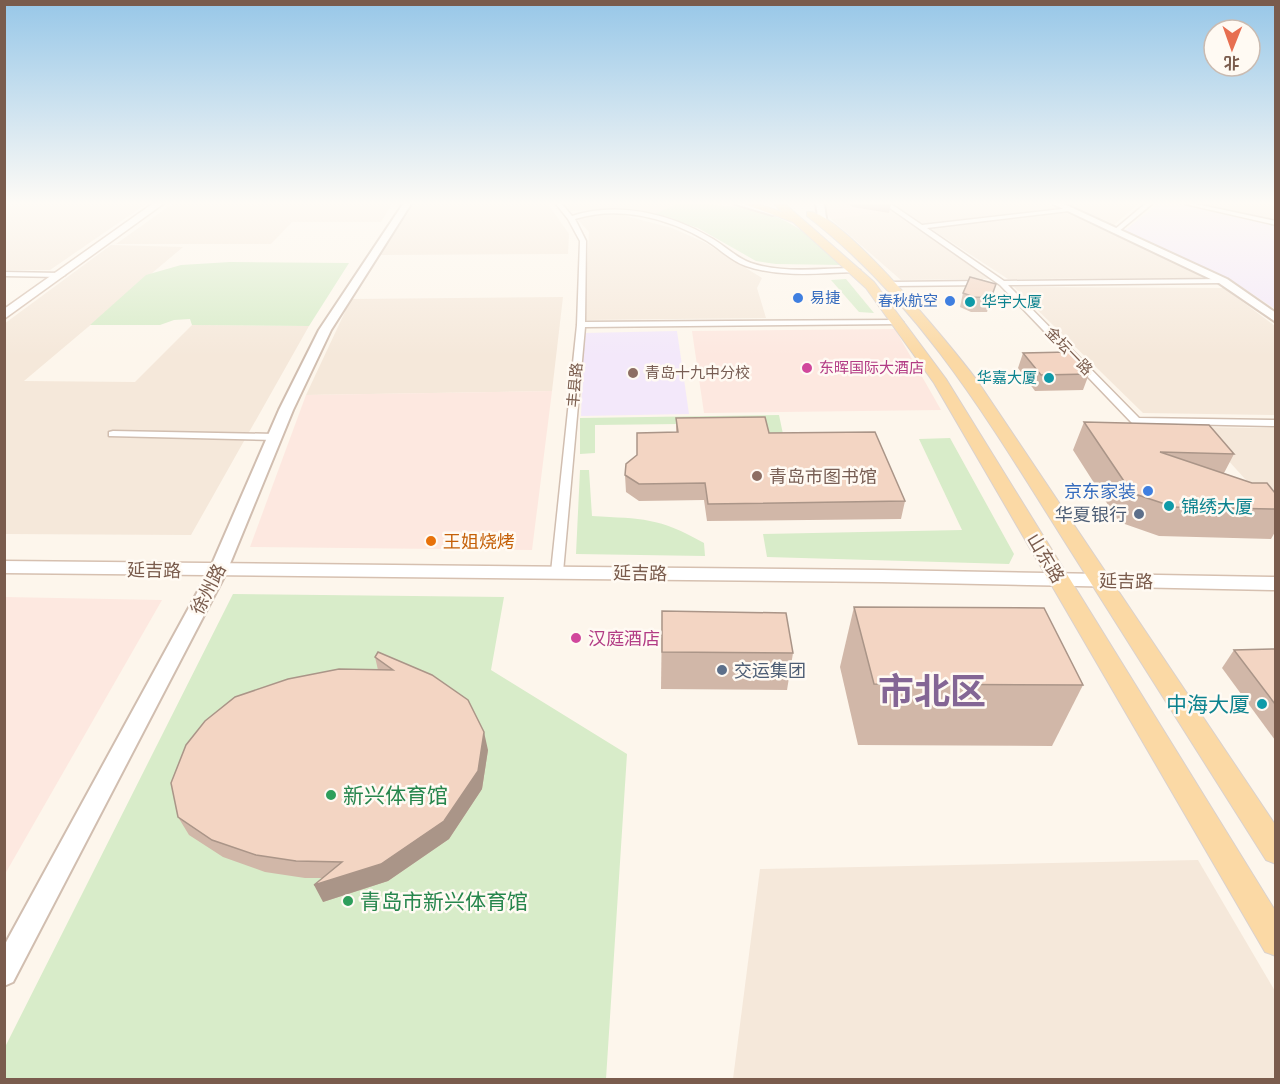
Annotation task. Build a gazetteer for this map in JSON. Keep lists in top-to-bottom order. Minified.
{"streets":{"main road":["山东路","延吉路"],"street":["金坛一路","丰县路","徐州路"]},"crossings":[["丰县路","延吉路"],["山东路","延吉路"],["延吉路","徐州路"]],"districts":["市北区"],"places":["易捷","春秋航空","华宇大厦","东晖国际大酒店","青岛十九中分校","华嘉大厦","青岛市图书馆","京东家装","锦绣大厦","华夏银行","王姐烧烤","汉庭酒店","交运集团","中海大厦","新兴体育馆","青岛市新兴体育馆"],"north":"bottom"}
